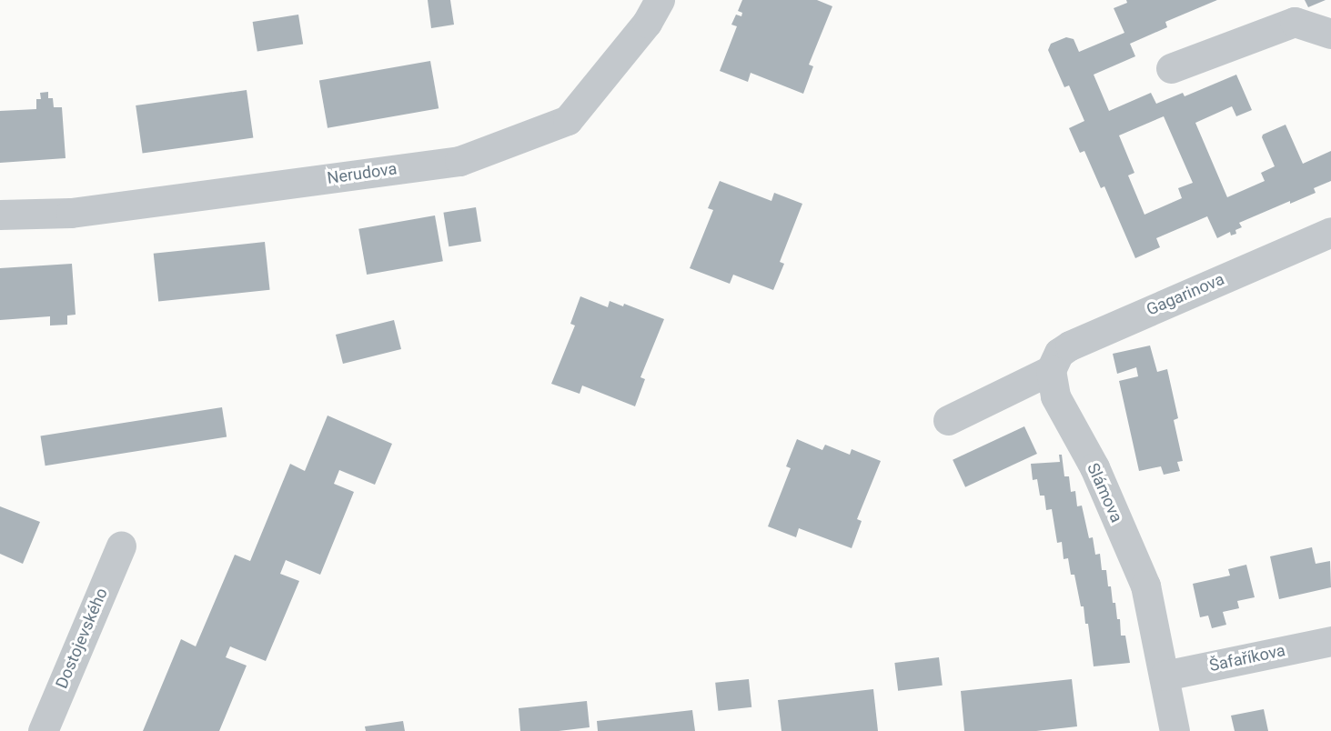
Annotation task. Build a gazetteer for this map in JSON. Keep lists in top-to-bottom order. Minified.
{"streets":{"street":["Nerudova","Gagarinova","Slámova","Dostojevského","Šafaříkova"]},"crossings":[["Gagarinova","Slámova"],["Slámova","Šafaříkova"]]}
